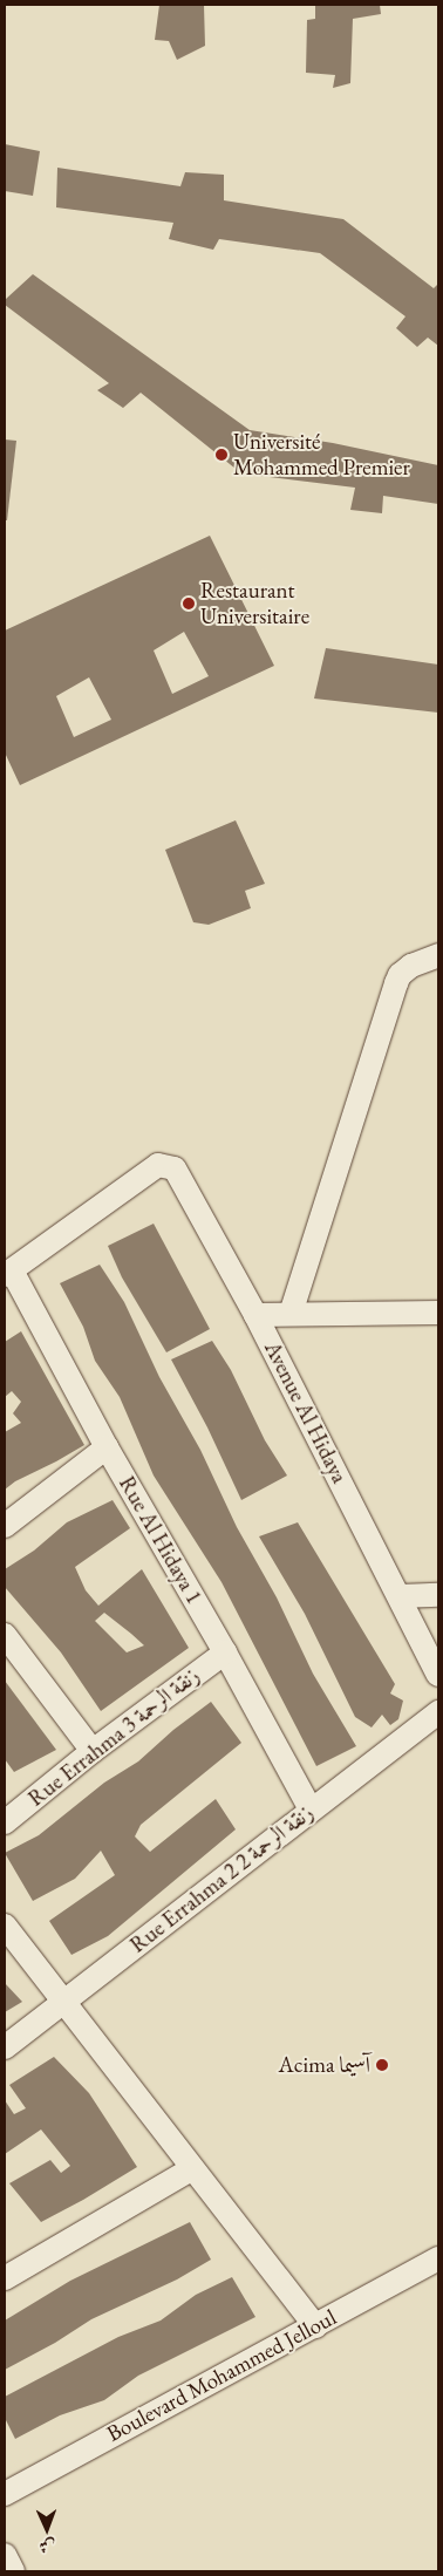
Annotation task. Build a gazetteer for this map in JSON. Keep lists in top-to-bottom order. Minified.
{"streets":{"street":["Avenue Al Hidaya","Rue Al Hidaya 1","Rue Errahma 3 زنقة الرحمة","Rue Errahma 2 2 زنقة الرحمة","Boulevard Mohammed Jelloul"]},"crossings":[["Avenue Al Hidaya","Rue Al Hidaya 1"],["Rue Al Hidaya 1","Rue Errahma 3 زنقة الرحمة"],["Rue Al Hidaya 1","Rue Errahma 2 2 زنقة الرحمة"]],"places":["Université Mohammed Premier","Restaurant Universitaire","Acima آسيما"],"north":"bottom"}
